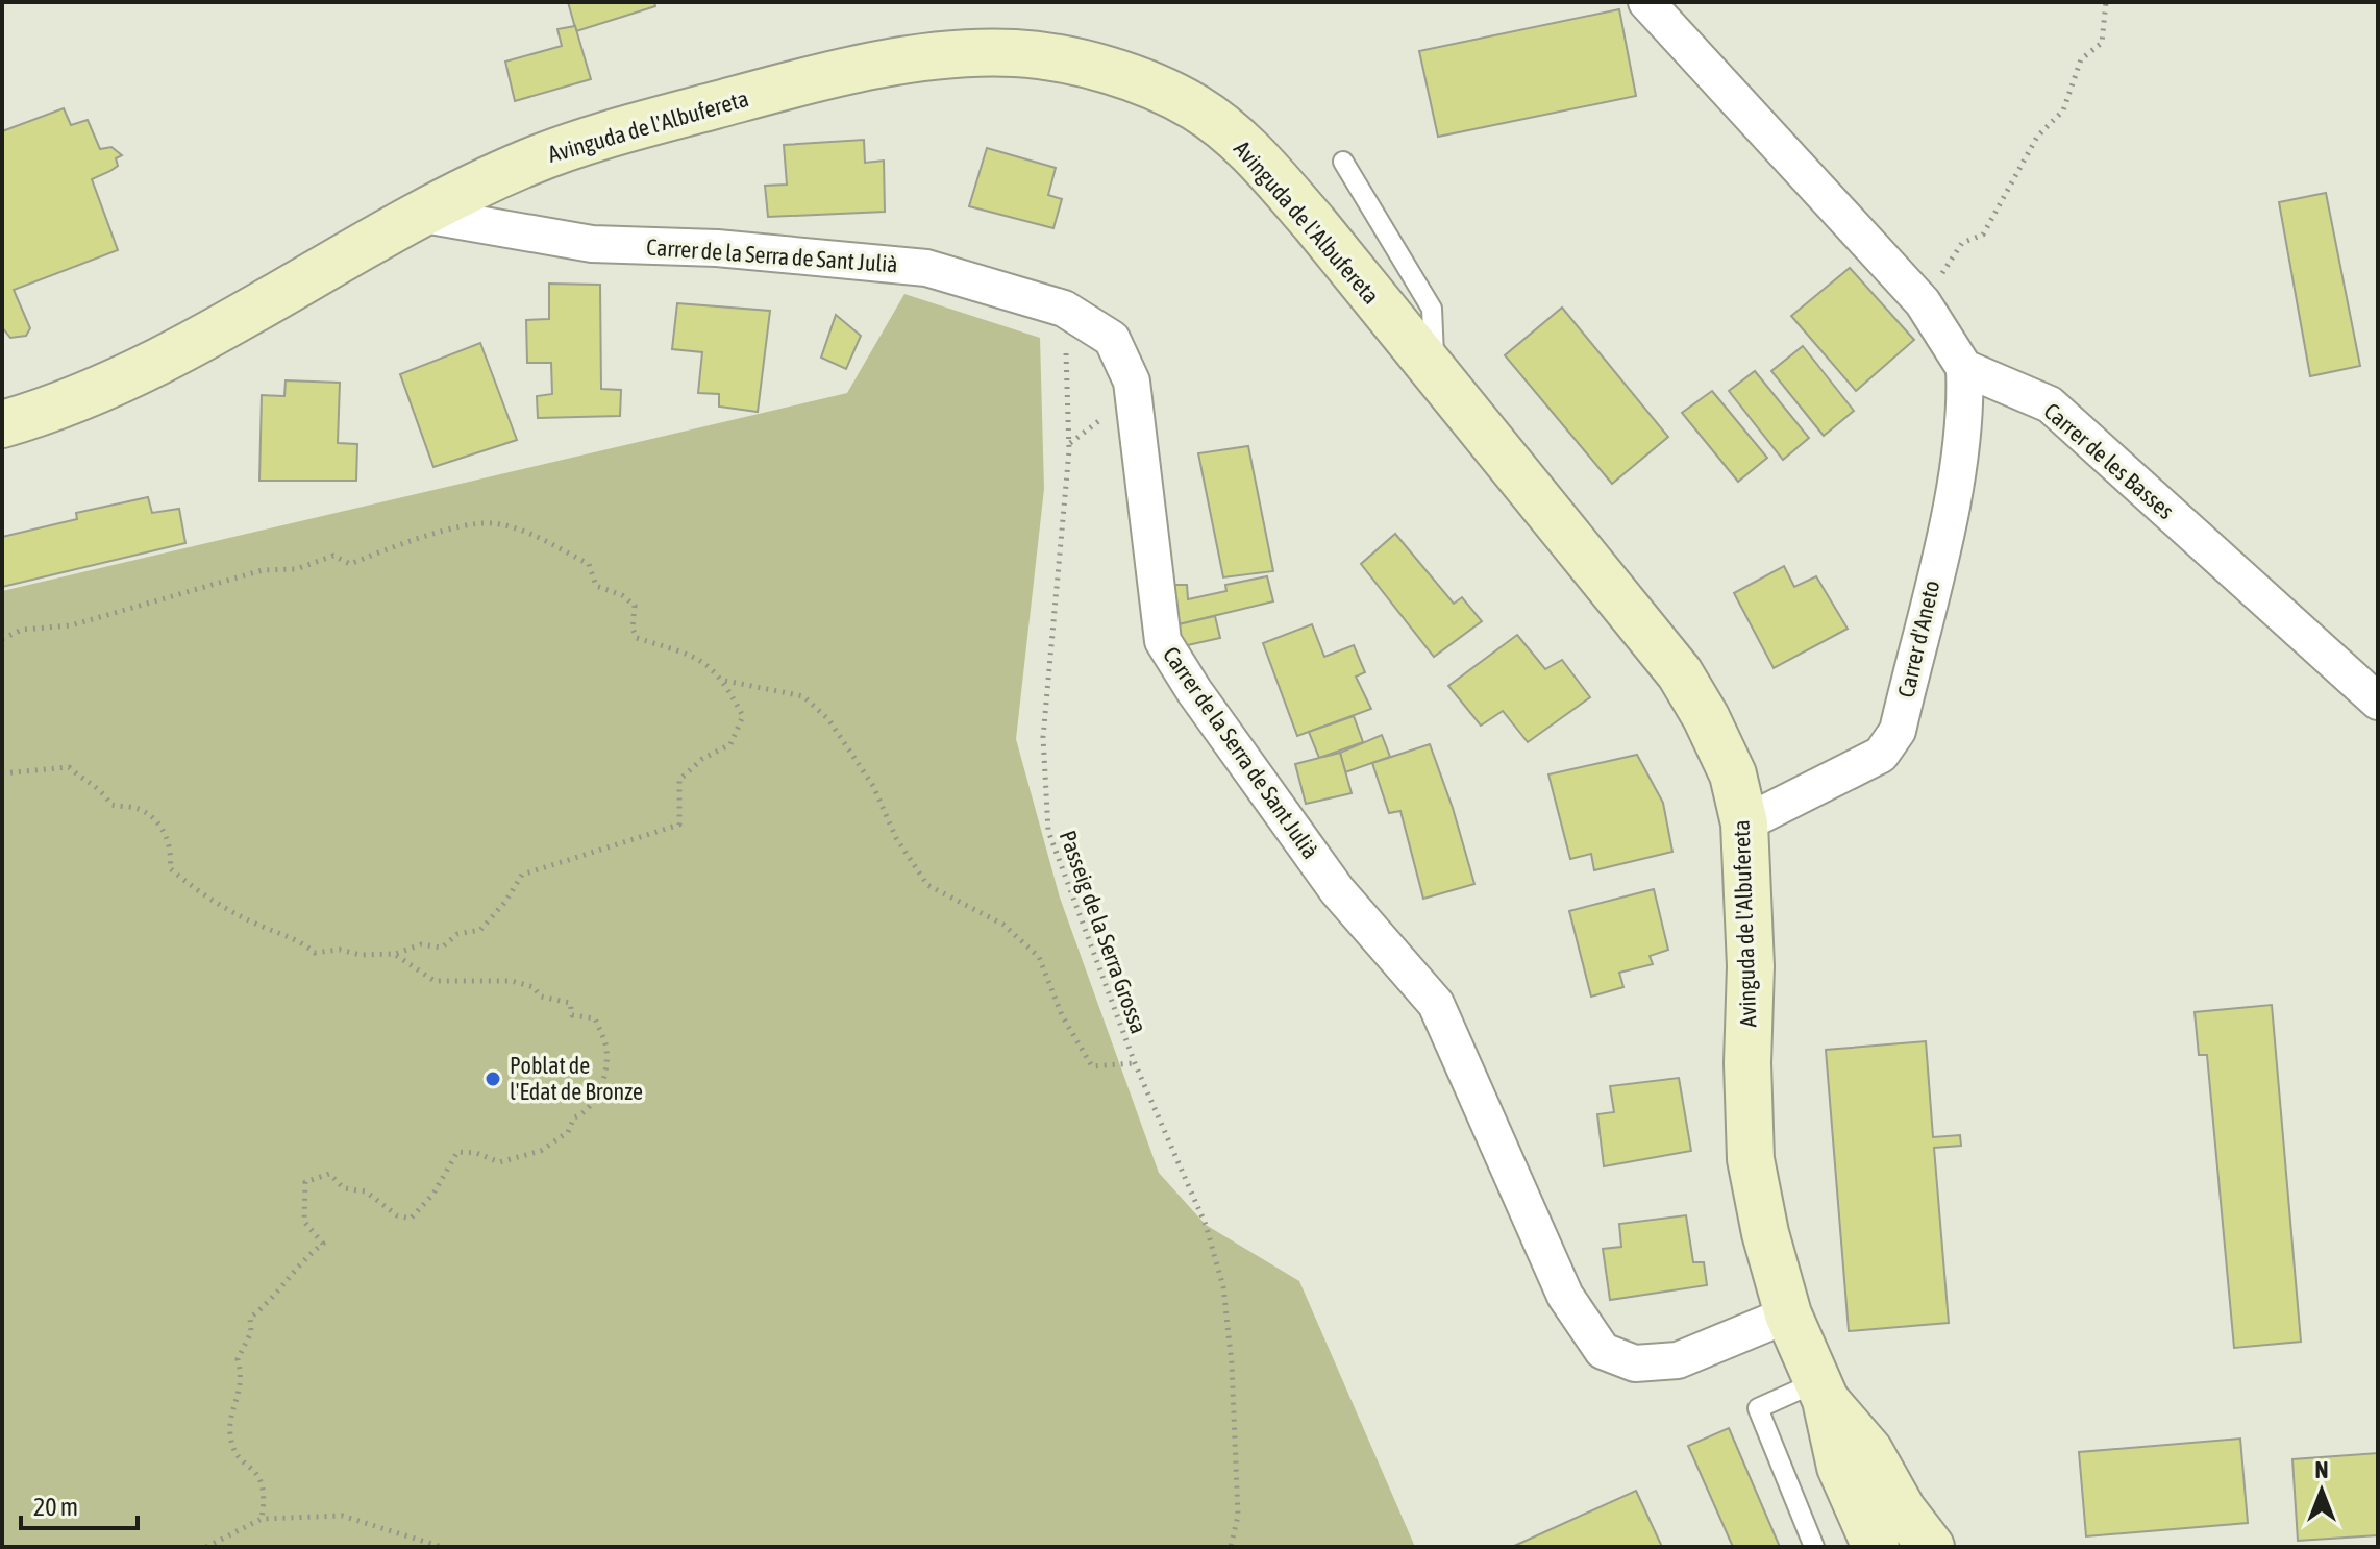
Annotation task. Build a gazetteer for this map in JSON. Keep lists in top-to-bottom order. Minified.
{"streets":{"main road":["Avinguda de l'Albufereta"],"street":["Carrer de la Serra de Sant Julià","Carrer de les Basses","Carrer d'Aneto"],"path":["Passeig de la Serra Grossa"]},"crossings":[["Avinguda de l'Albufereta","Carrer de la Serra de Sant Julià"],["Avinguda de l'Albufereta","Carrer d'Aneto"],["Carrer de la Serra de Sant Julià","Passeig de la Serra Grossa"],["Carrer de les Basses","Carrer d'Aneto"]],"places":["Poblat de l'Edat de Bronze"],"scale_bar":"20 m","north":"top"}
